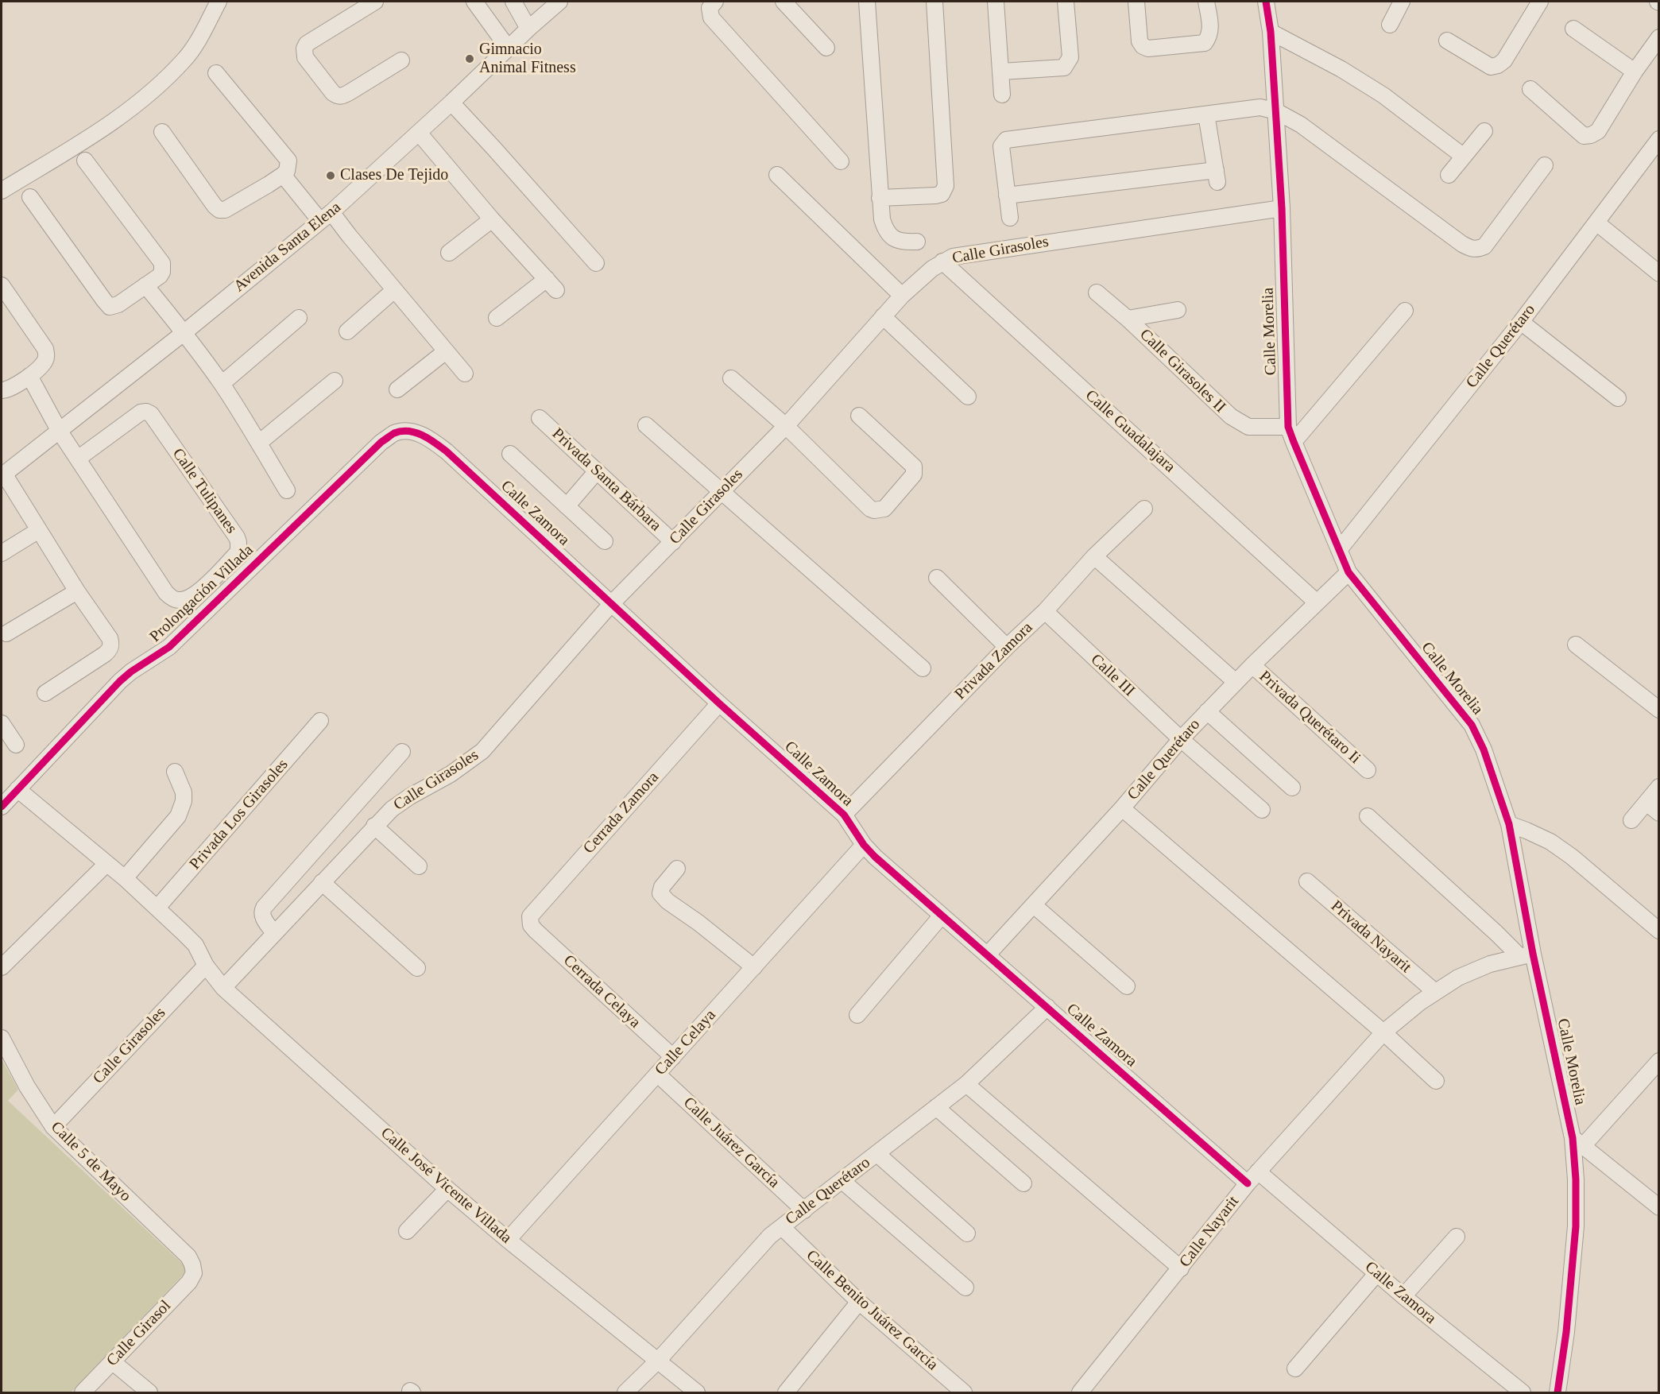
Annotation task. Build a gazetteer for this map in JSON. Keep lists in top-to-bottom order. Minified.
{"streets":{"street":["Avenida Santa Elena","Calle Girasoles","Calle Morelia","Calle Querétaro","Calle Girasoles II","Calle Guadalajara","Privada Santa Bárbara","Calle Tulipanes","Calle Zamora","Prolongación Villada","Privada Zamora","Calle III","Privada Querétaro Ii","Cerrada Zamora","Privada Los Girasoles","Privada Nayarit","Cerrada Celaya","Calle Celaya","Calle Juárez García","Calle 5 de Mayo","Calle José Vicente Villada","Calle Nayarit","Calle Benito Juárez García","Calle Girasol"]},"crossings":[["Avenida Santa Elena","Calle Tulipanes"],["Calle Girasoles","Calle Morelia"],["Calle Girasoles","Calle Guadalajara"],["Calle Girasoles","Privada Santa Bárbara"],["Calle Girasoles","Calle Zamora"],["Calle Girasoles","Calle 5 de Mayo"],["Calle Girasoles","Calle José Vicente Villada"],["Calle Morelia","Calle Querétaro"],["Calle Morelia","Calle Girasoles II"],["Calle Morelia","Calle Nayarit"],["Calle Querétaro","Calle Guadalajara"],["Calle Querétaro","Calle Zamora"],["Calle Querétaro","Calle III"],["Calle Querétaro","Privada Querétaro Ii"],["Calle Querétaro","Calle Juárez García"],["Calle Querétaro","Calle José Vicente Villada"],["Calle Querétaro","Calle Benito Juárez García"],["Calle Zamora","Prolongación Villada"],["Calle Zamora","Privada Zamora"],["Calle Zamora","Cerrada Zamora"],["Calle Zamora","Calle Celaya"],["Calle Zamora","Calle Nayarit"],["Privada Zamora","Calle III"],["Cerrada Zamora","Cerrada Celaya"],["Privada Nayarit","Calle Nayarit"],["Cerrada Celaya","Calle Celaya"],["Calle Celaya","Calle Juárez García"],["Calle Celaya","Calle José Vicente Villada"],["Calle 5 de Mayo","Calle Girasol"]],"places":["Gimnacio Animal Fitness","Clases De Tejido"]}
